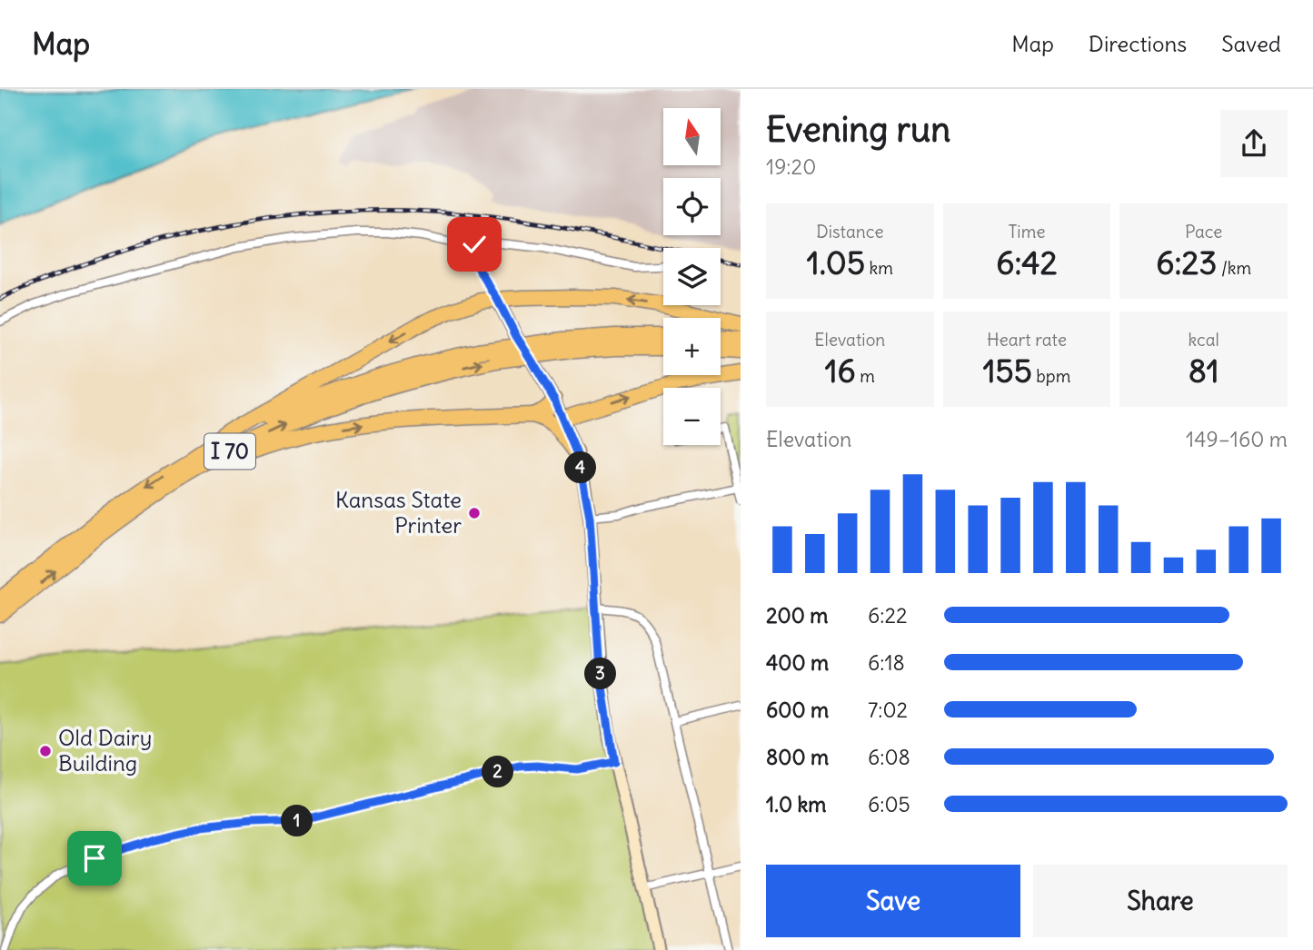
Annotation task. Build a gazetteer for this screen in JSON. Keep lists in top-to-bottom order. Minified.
{"streets":{"highway":["I 70"]},"places":["Kansas State Printer","Old Dairy Building"],"north":"top","page":{"header":"Map","nav":["Map","Directions","Saved"],"heading":["Evening run","19:20"],"map_buttons":["+","−"],"stats":[["Distance","1.05 km"],["Time","6:42"],["Pace","6:23 /km"],["Elevation","16 m"],["Heart rate","155 bpm"],["kcal","81"]],"chart":["Elevation","149–160 m"],"pins":["4","3","2","1"],"list":[{"name":"200 m","note":"6:22"},{"name":"400 m","note":"6:18"},{"name":"600 m","note":"7:02"},{"name":"800 m","note":"6:08"},{"name":"1.0 km","note":"6:05"}],"buttons":["Save","Share"]}}
